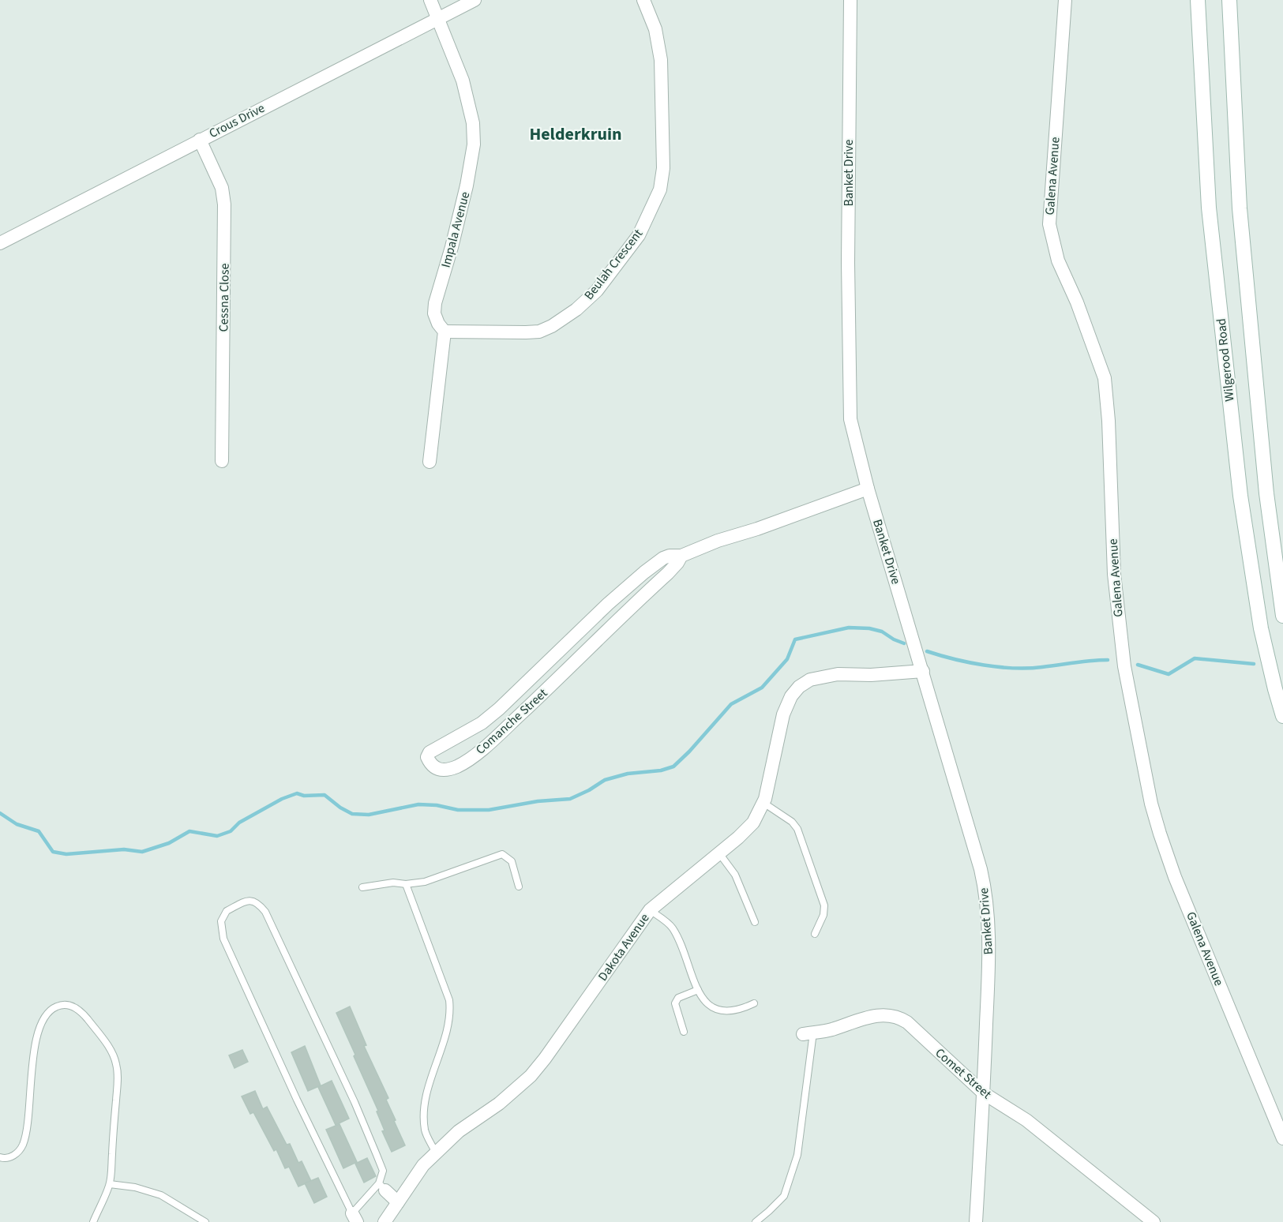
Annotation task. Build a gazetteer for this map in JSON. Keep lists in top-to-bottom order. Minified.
{"streets":{"street":["Crous Drive","Banket Drive","Galena Avenue","Impala Avenue","Beulah Crescent","Cessna Close","Wilgerood Road","Comanche Street","Dakota Avenue","Comet Street"]},"crossings":[["Crous Drive","Impala Avenue"],["Crous Drive","Cessna Close"],["Banket Drive","Comanche Street"],["Banket Drive","Dakota Avenue"],["Banket Drive","Comet Street"],["Impala Avenue","Beulah Crescent"]],"districts":["Helderkruin"]}
